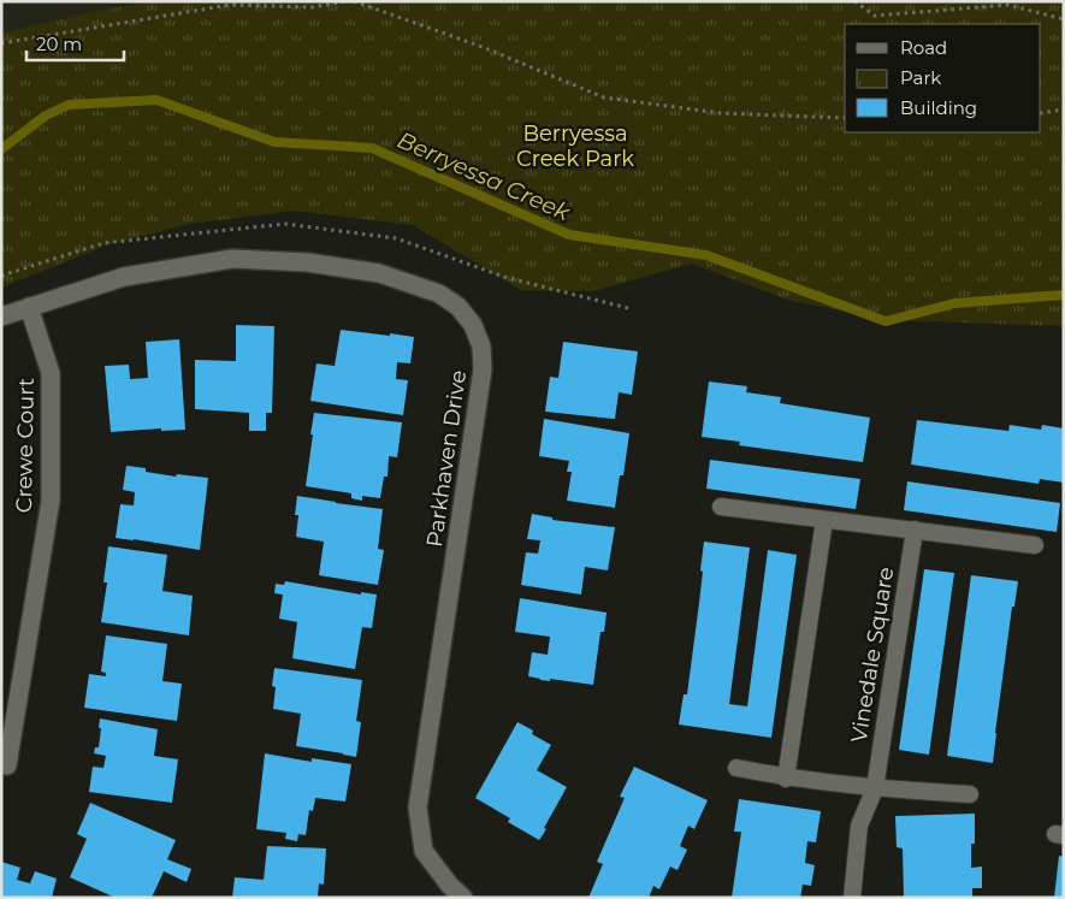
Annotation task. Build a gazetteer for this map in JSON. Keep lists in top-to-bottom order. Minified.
{"streets":{"street":["Crewe Court","Parkhaven Drive"],"lane":["Vinedale Square"]},"crossings":[["Crewe Court","Parkhaven Drive"]],"water":["Berryessa Creek"],"parks":["Berryessa Creek Park"],"legend":["Road","Park","Building"],"scale_bar":"20 m"}
